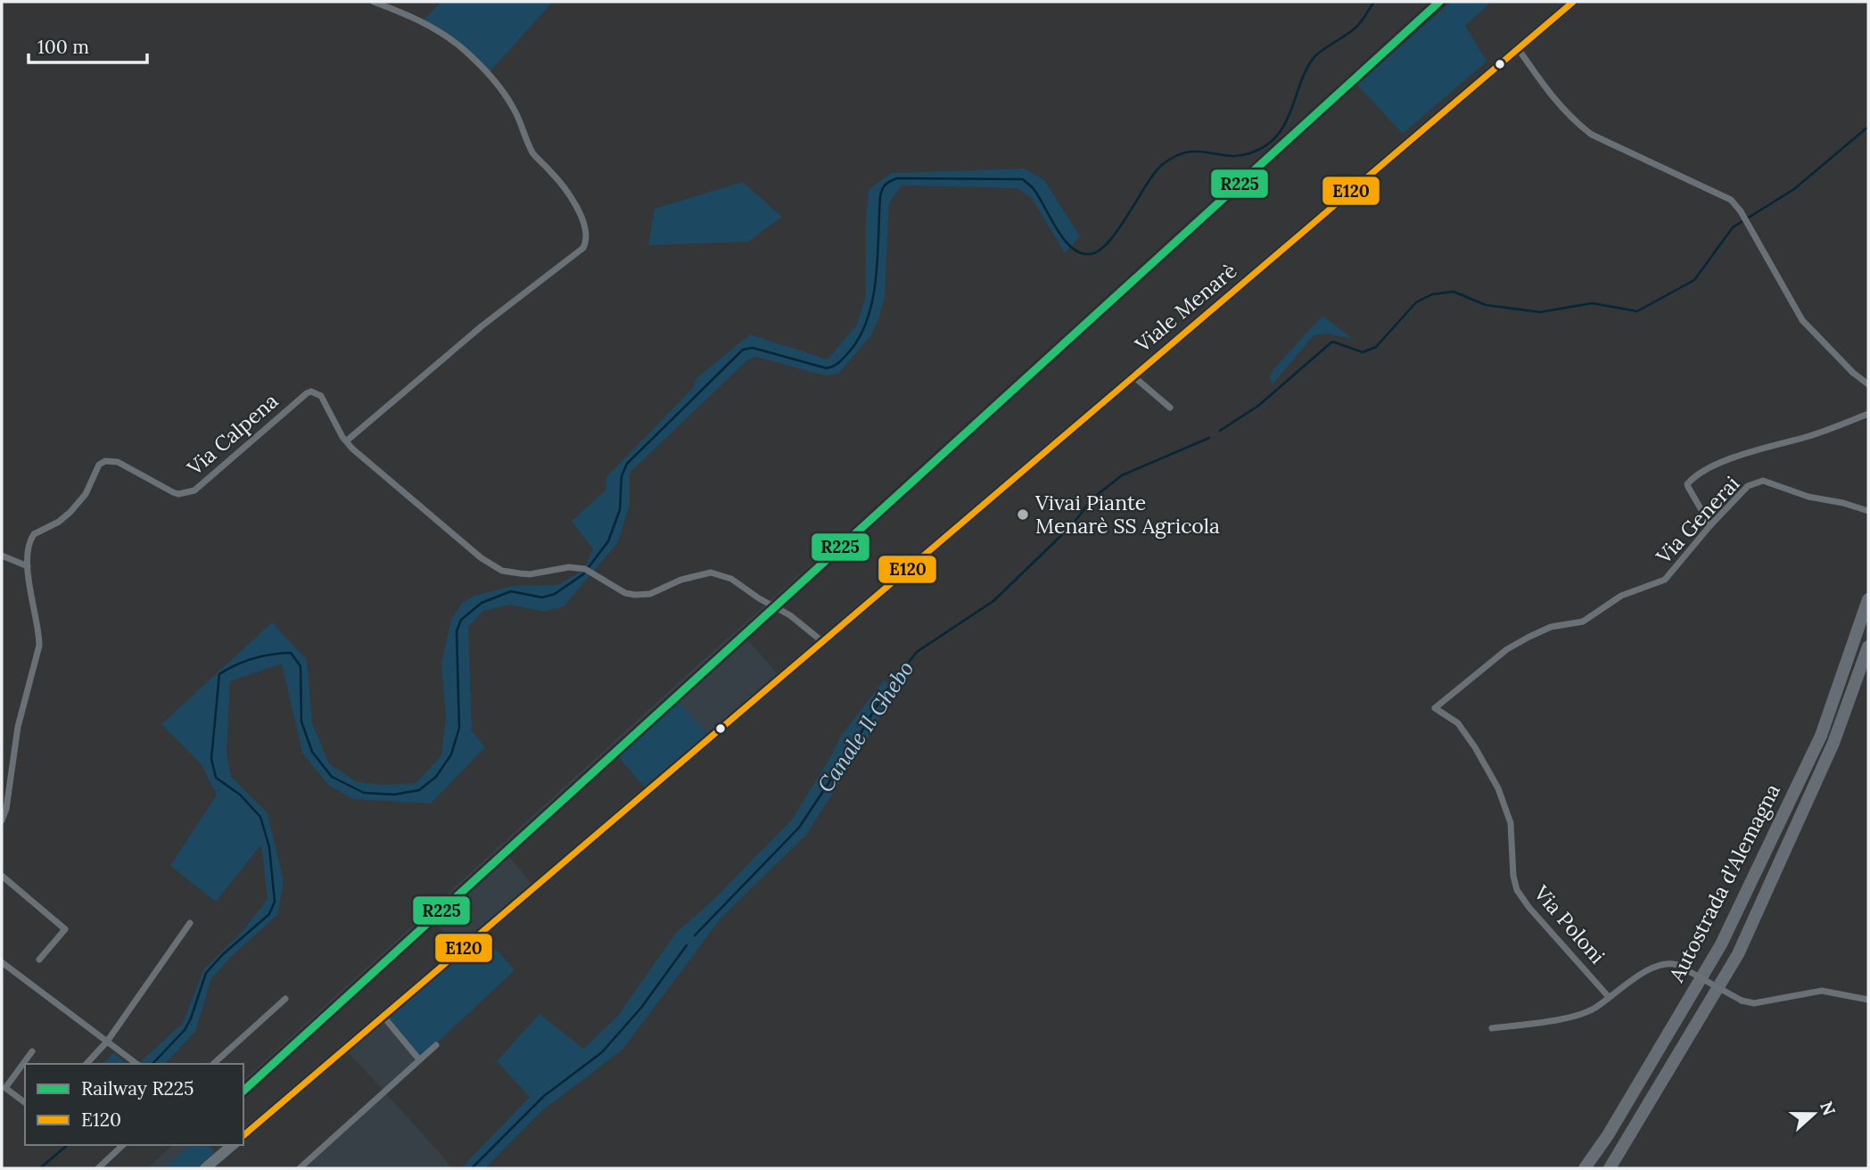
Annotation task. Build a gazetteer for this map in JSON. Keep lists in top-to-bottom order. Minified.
{"streets":{"highway":["Autostrada d'Alemagna"],"main road":["Viale Menarè"],"street":["Via Calpena","Via Generai","Via Poloni"]},"crossings":[["Viale Menarè","Via Calpena"],["Via Generai","Via Poloni"]],"water":["Canale Il Ghebo"],"places":["Vivai Piante Menarè SS Agricola"],"lines":["rail line R225","transit line E120"],"legend":["Railway R225","E120"],"scale_bar":"100 m","north":"right"}
